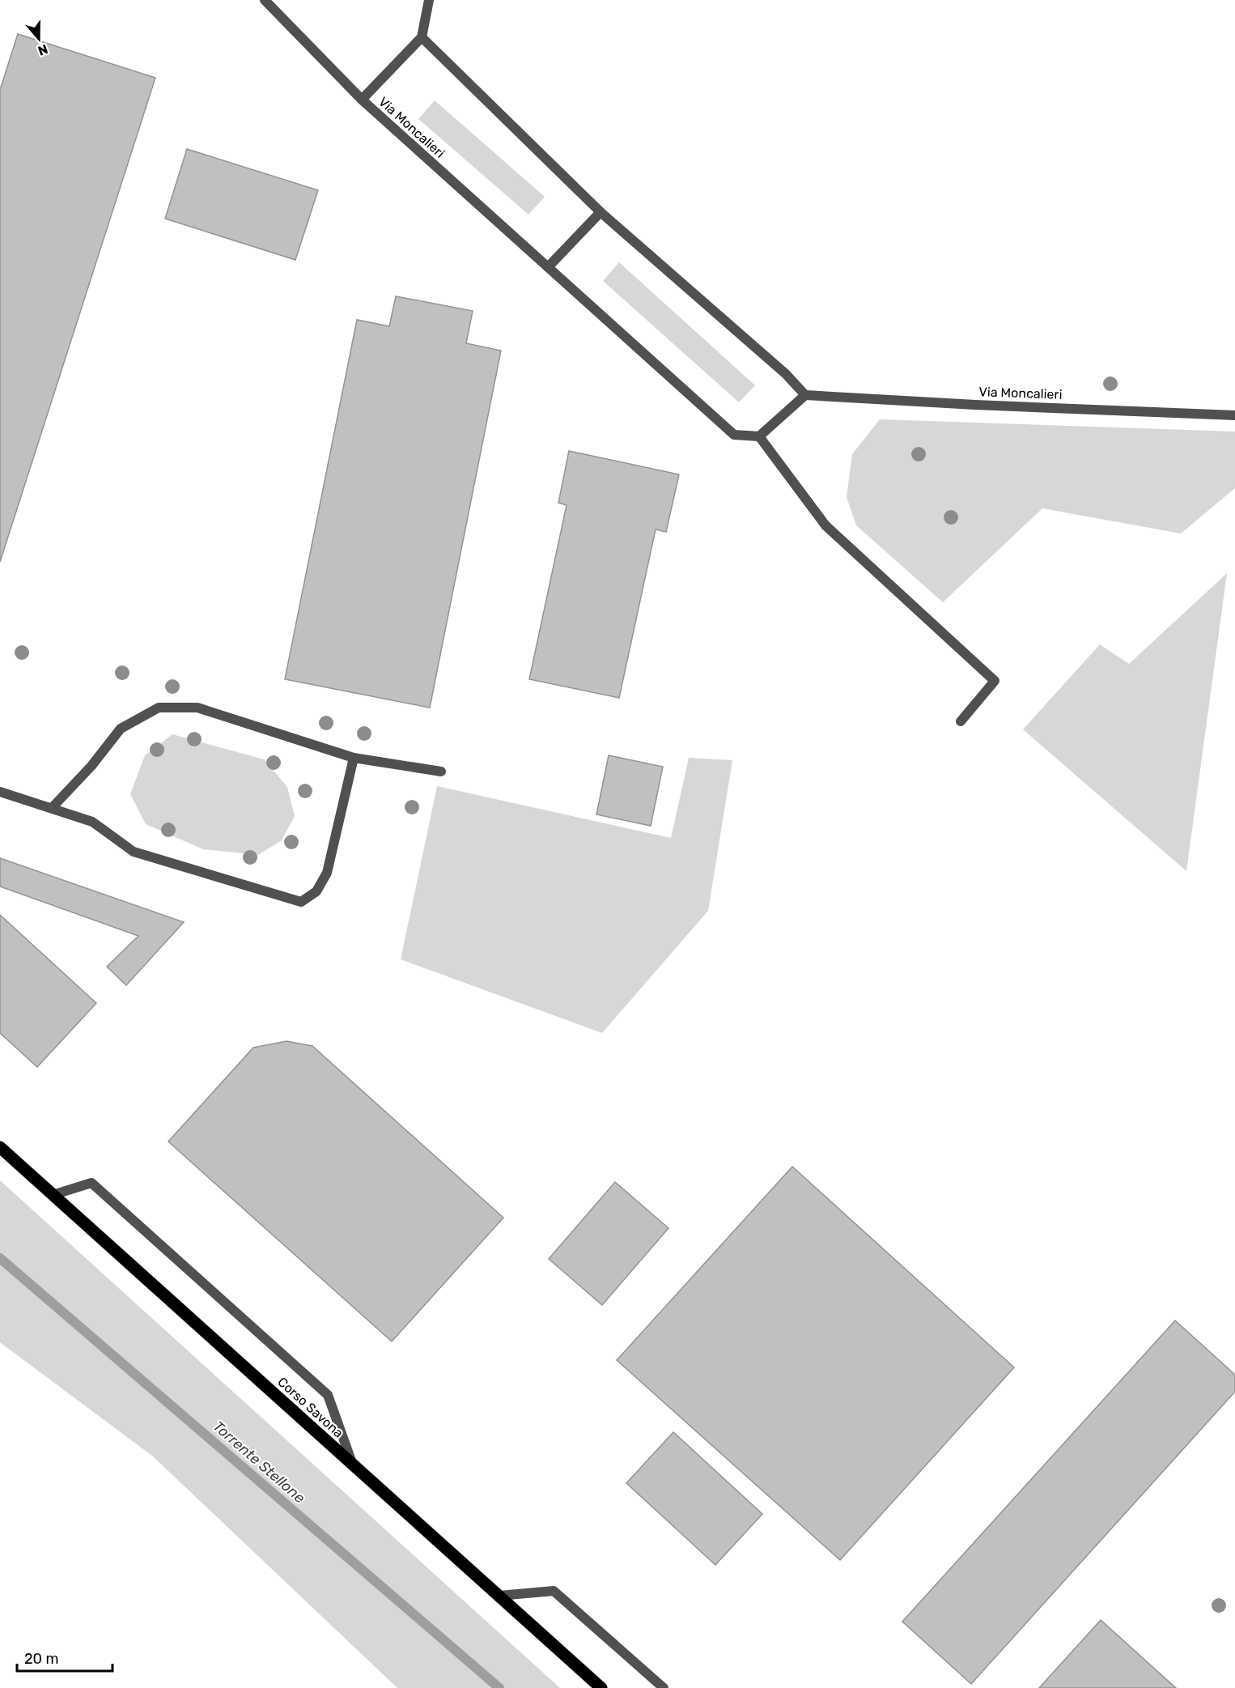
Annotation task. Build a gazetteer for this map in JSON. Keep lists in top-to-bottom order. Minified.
{"streets":{"main road":["Corso Savona"],"street":["Via Moncalieri"]},"water":["Torrente Stellone"],"scale_bar":"20 m","north":"bottom"}
